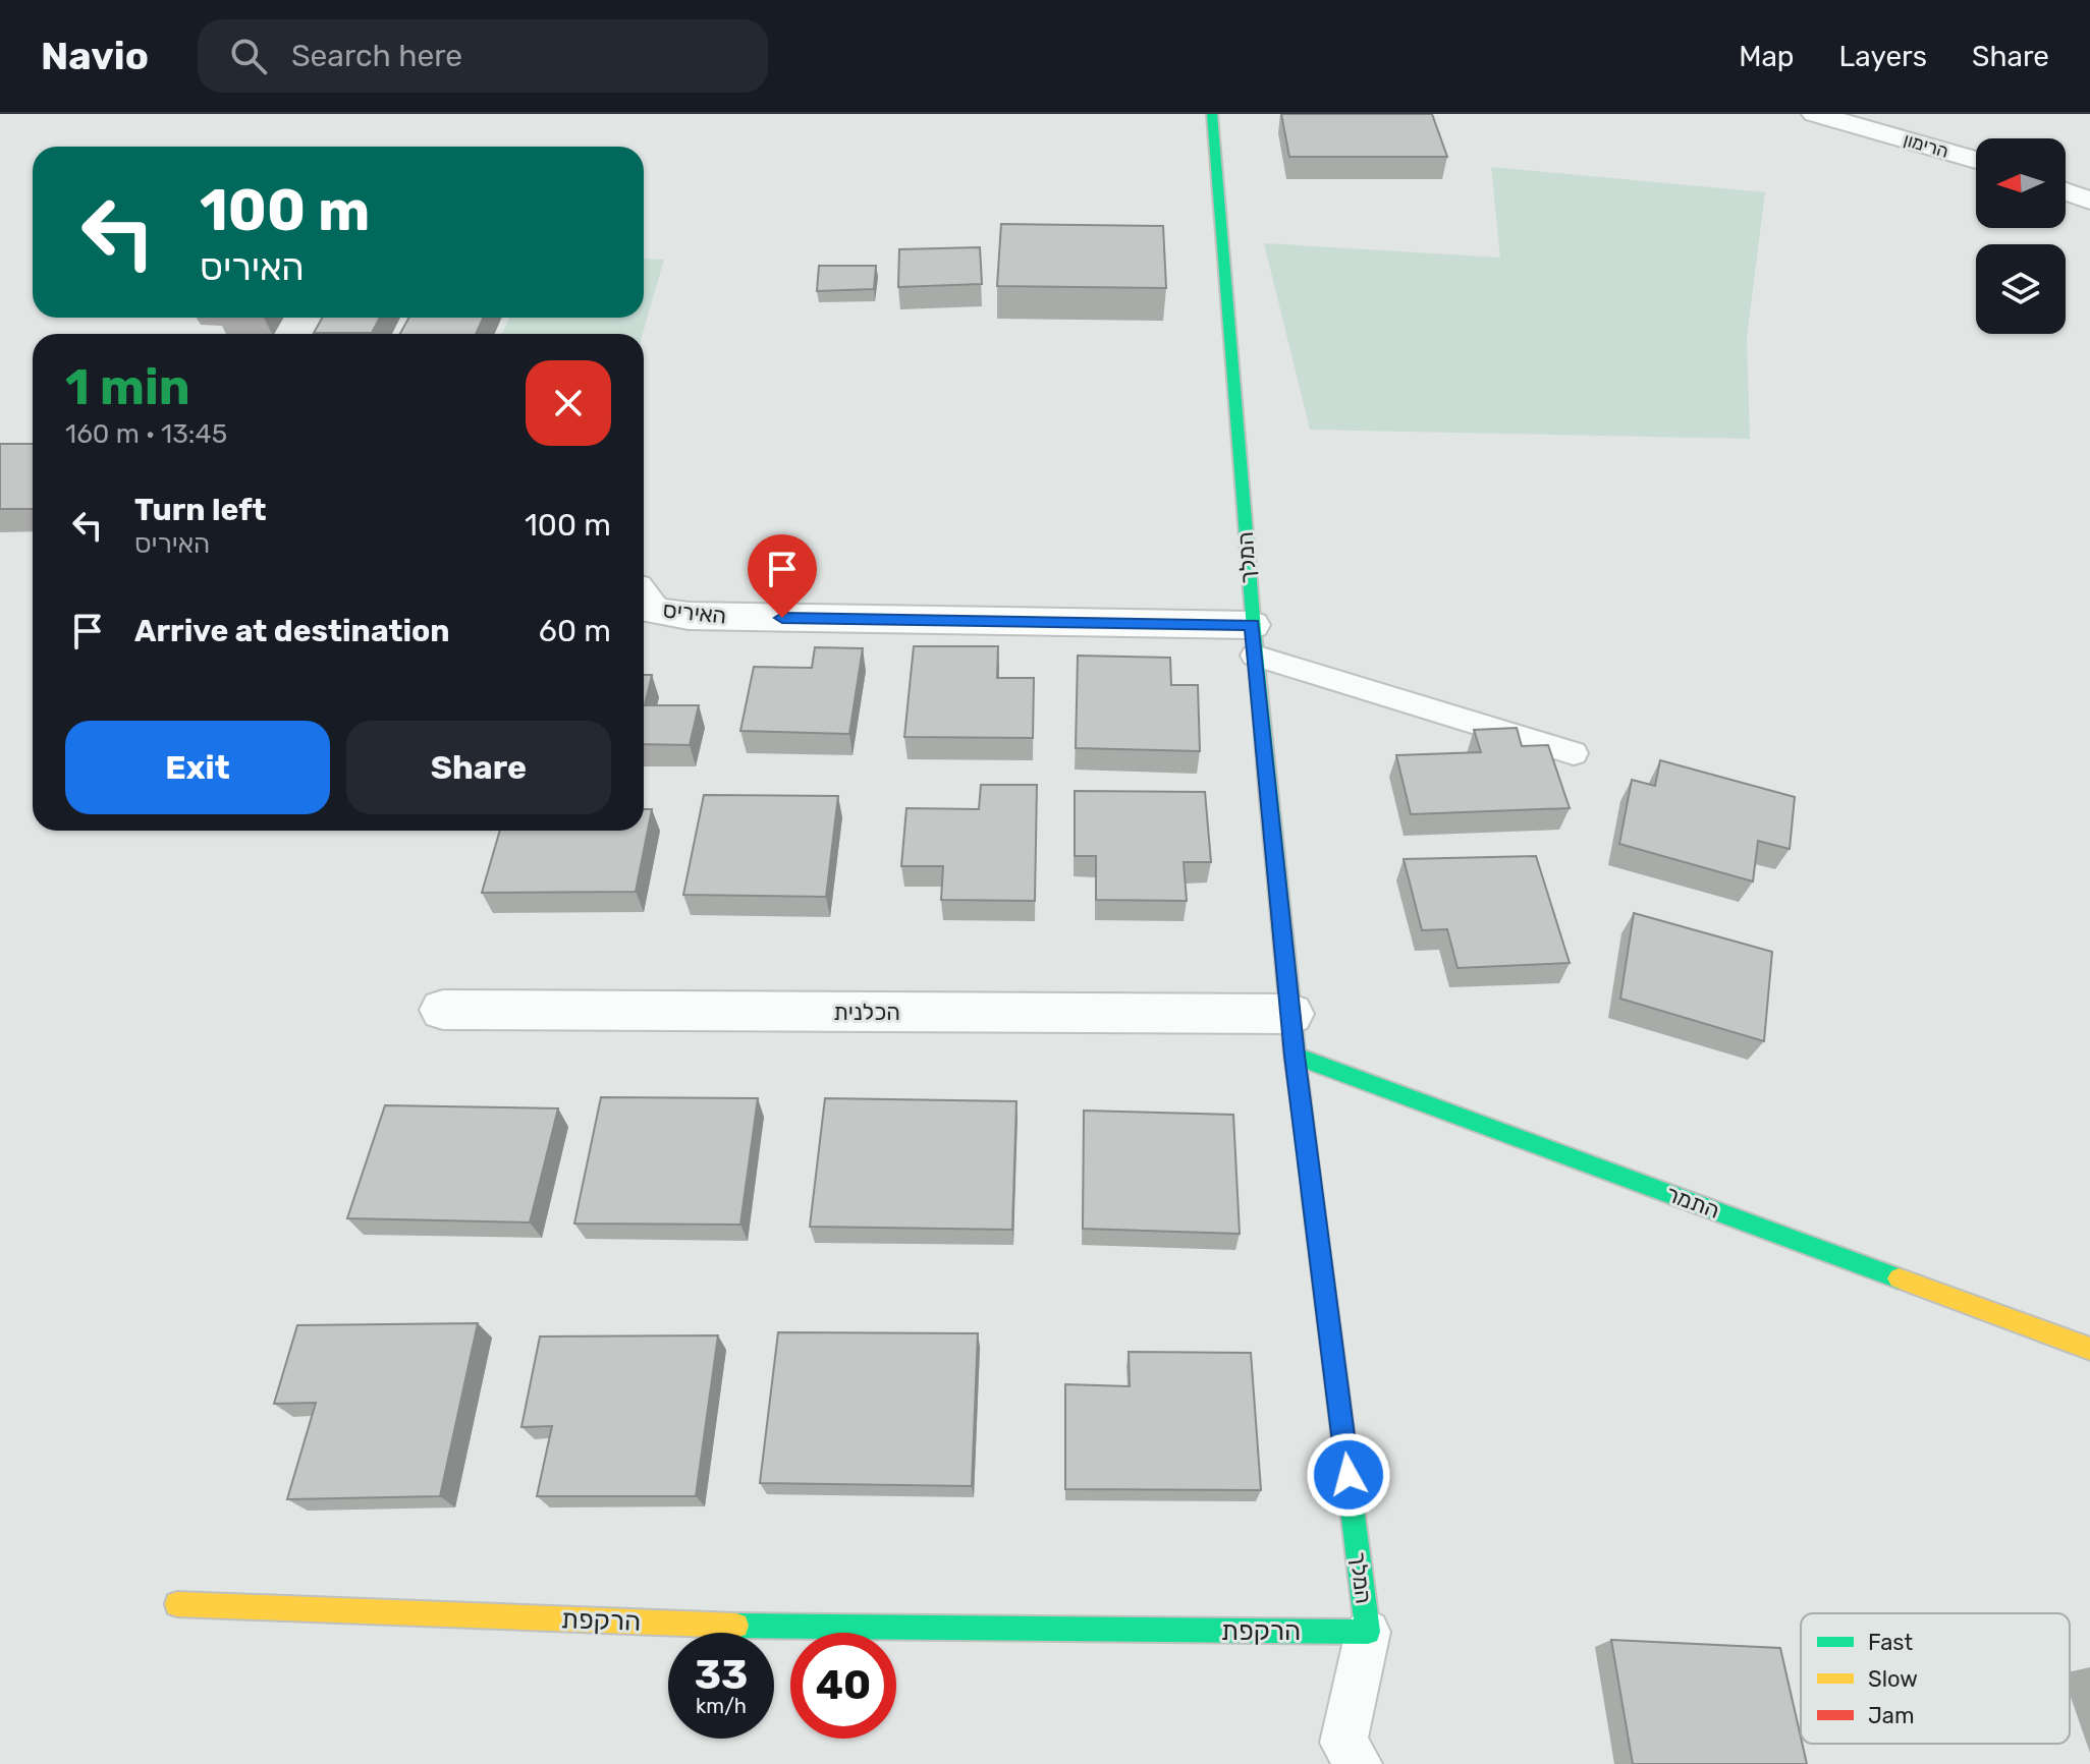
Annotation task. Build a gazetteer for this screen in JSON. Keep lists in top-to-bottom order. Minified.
{"streets":{"street":["הרימון","המלך","האיריס","הכלנית","התמר","הרקפת"]},"crossings":[["המלך","האיריס"],["המלך","הכלנית"],["המלך","התמר"],["המלך","הרקפת"],["הכלנית","התמר"]],"legend":["Fast","Slow","Jam"],"north":"left","page":{"header":"Navio","search":"Search here","nav":["Map","Layers","Share"],"turn":["100 m","האיריס"],"heading":["1 min","160 m · 13:45"],"list":[{"name":"Turn left","note":"האיריס","value":"100 m"},{"name":"Arrive at destination","value":"60 m"}],"buttons":["Exit","Share"],"speed":"33 km/h","limit":"40"}}
